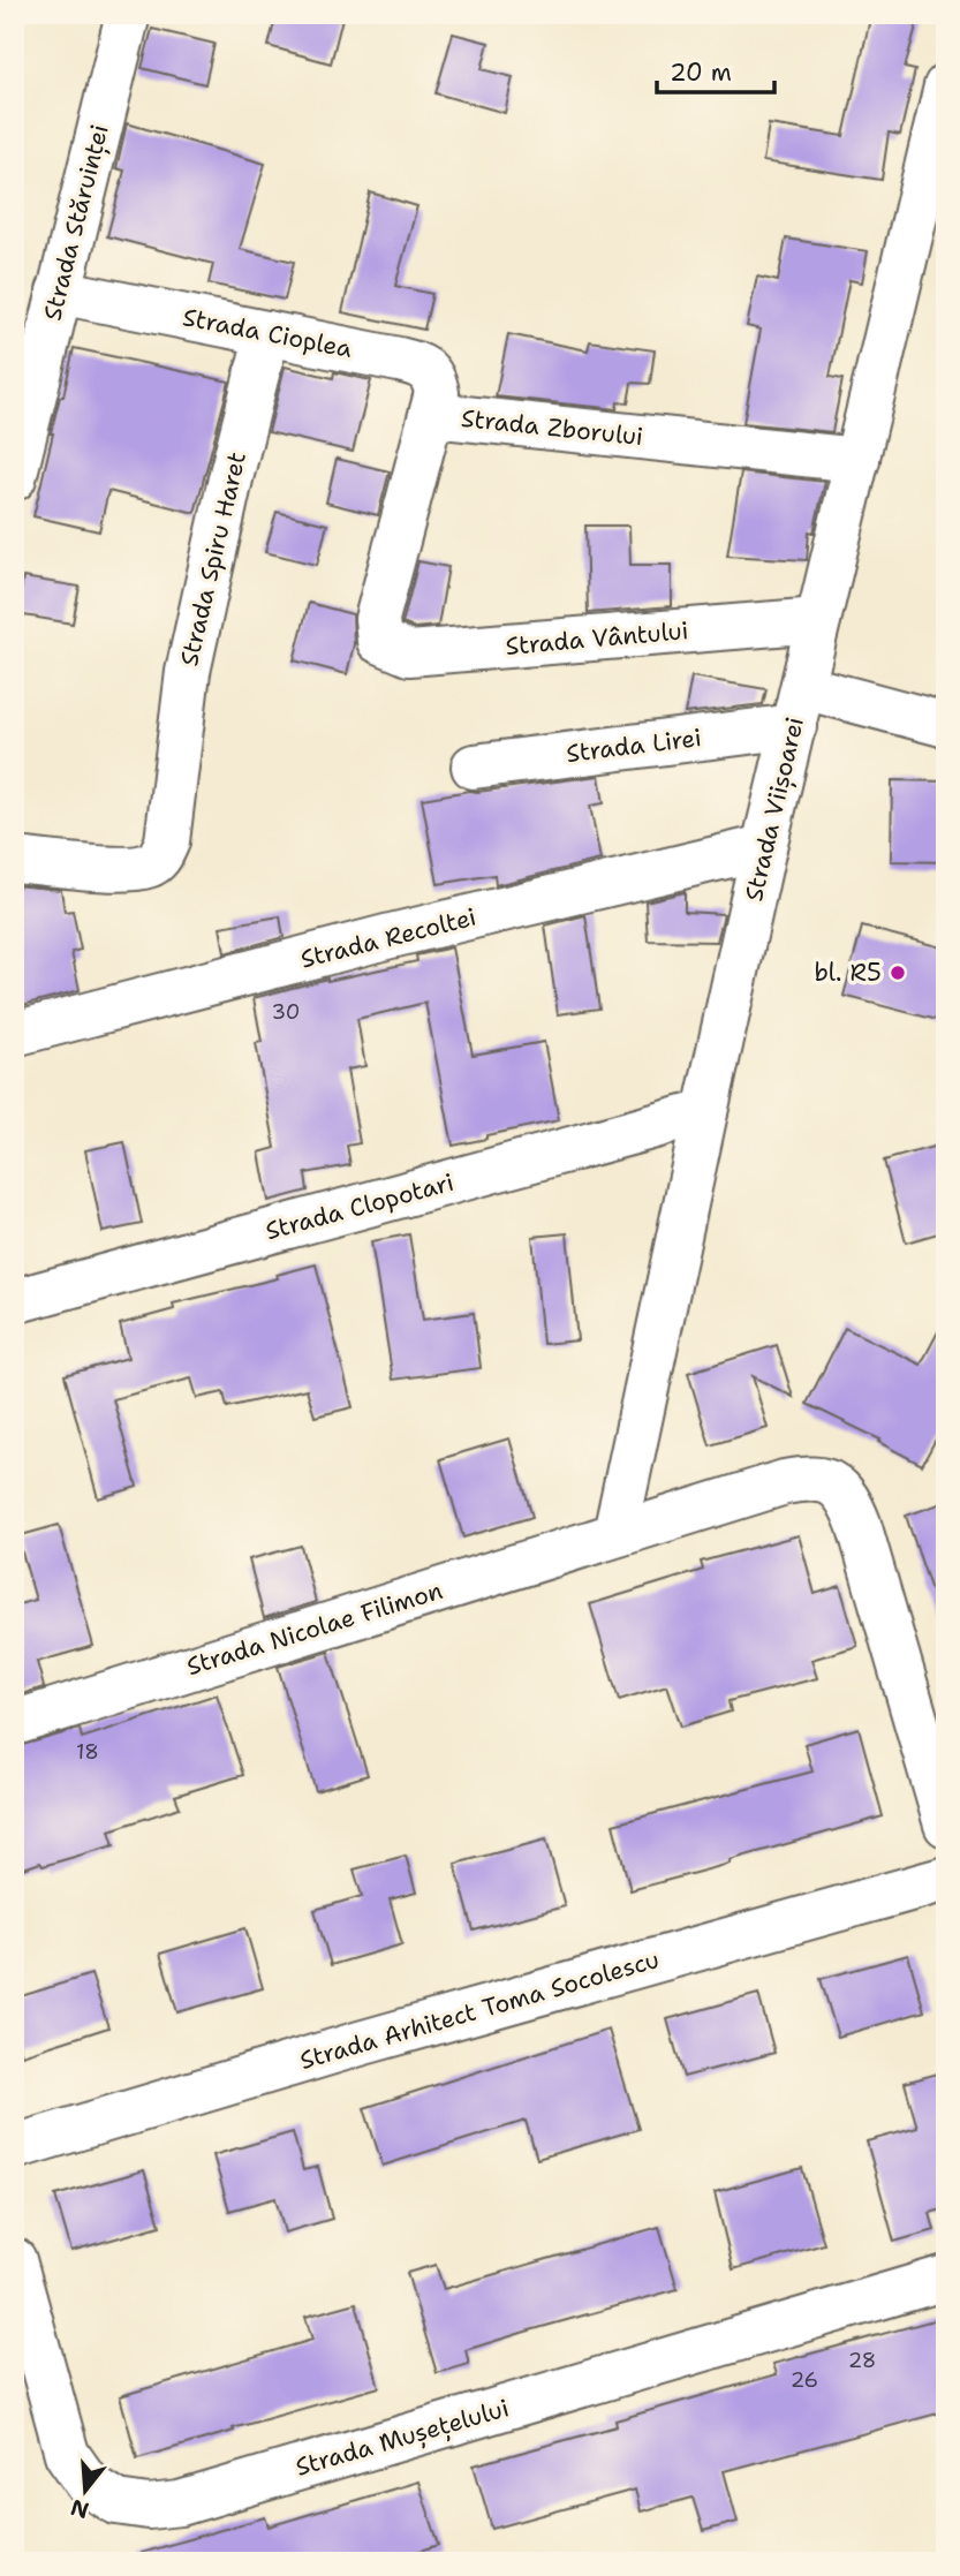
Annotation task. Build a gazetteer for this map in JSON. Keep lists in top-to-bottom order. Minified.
{"streets":{"street":["Strada Stăruinței","Strada Cioplea","Strada Zborului","Strada Spiru Haret","Strada Vântului","Strada Lirei","Strada Viișoarei","Strada Recoltei","Strada Clopotari","Strada Nicolae Filimon","Strada Arhitect Toma Socolescu","Strada Mușețelului"]},"crossings":[["Strada Stăruinței","Strada Cioplea"],["Strada Cioplea","Strada Zborului"],["Strada Cioplea","Strada Spiru Haret"],["Strada Zborului","Strada Vântului"],["Strada Zborului","Strada Viișoarei"],["Strada Vântului","Strada Viișoarei"],["Strada Lirei","Strada Viișoarei"],["Strada Viișoarei","Strada Recoltei"],["Strada Viișoarei","Strada Clopotari"],["Strada Viișoarei","Strada Nicolae Filimon"]],"places":["bl. R5"],"house_numbers":["30","18","28","26"],"scale_bar":"20 m","north":"bottom"}
